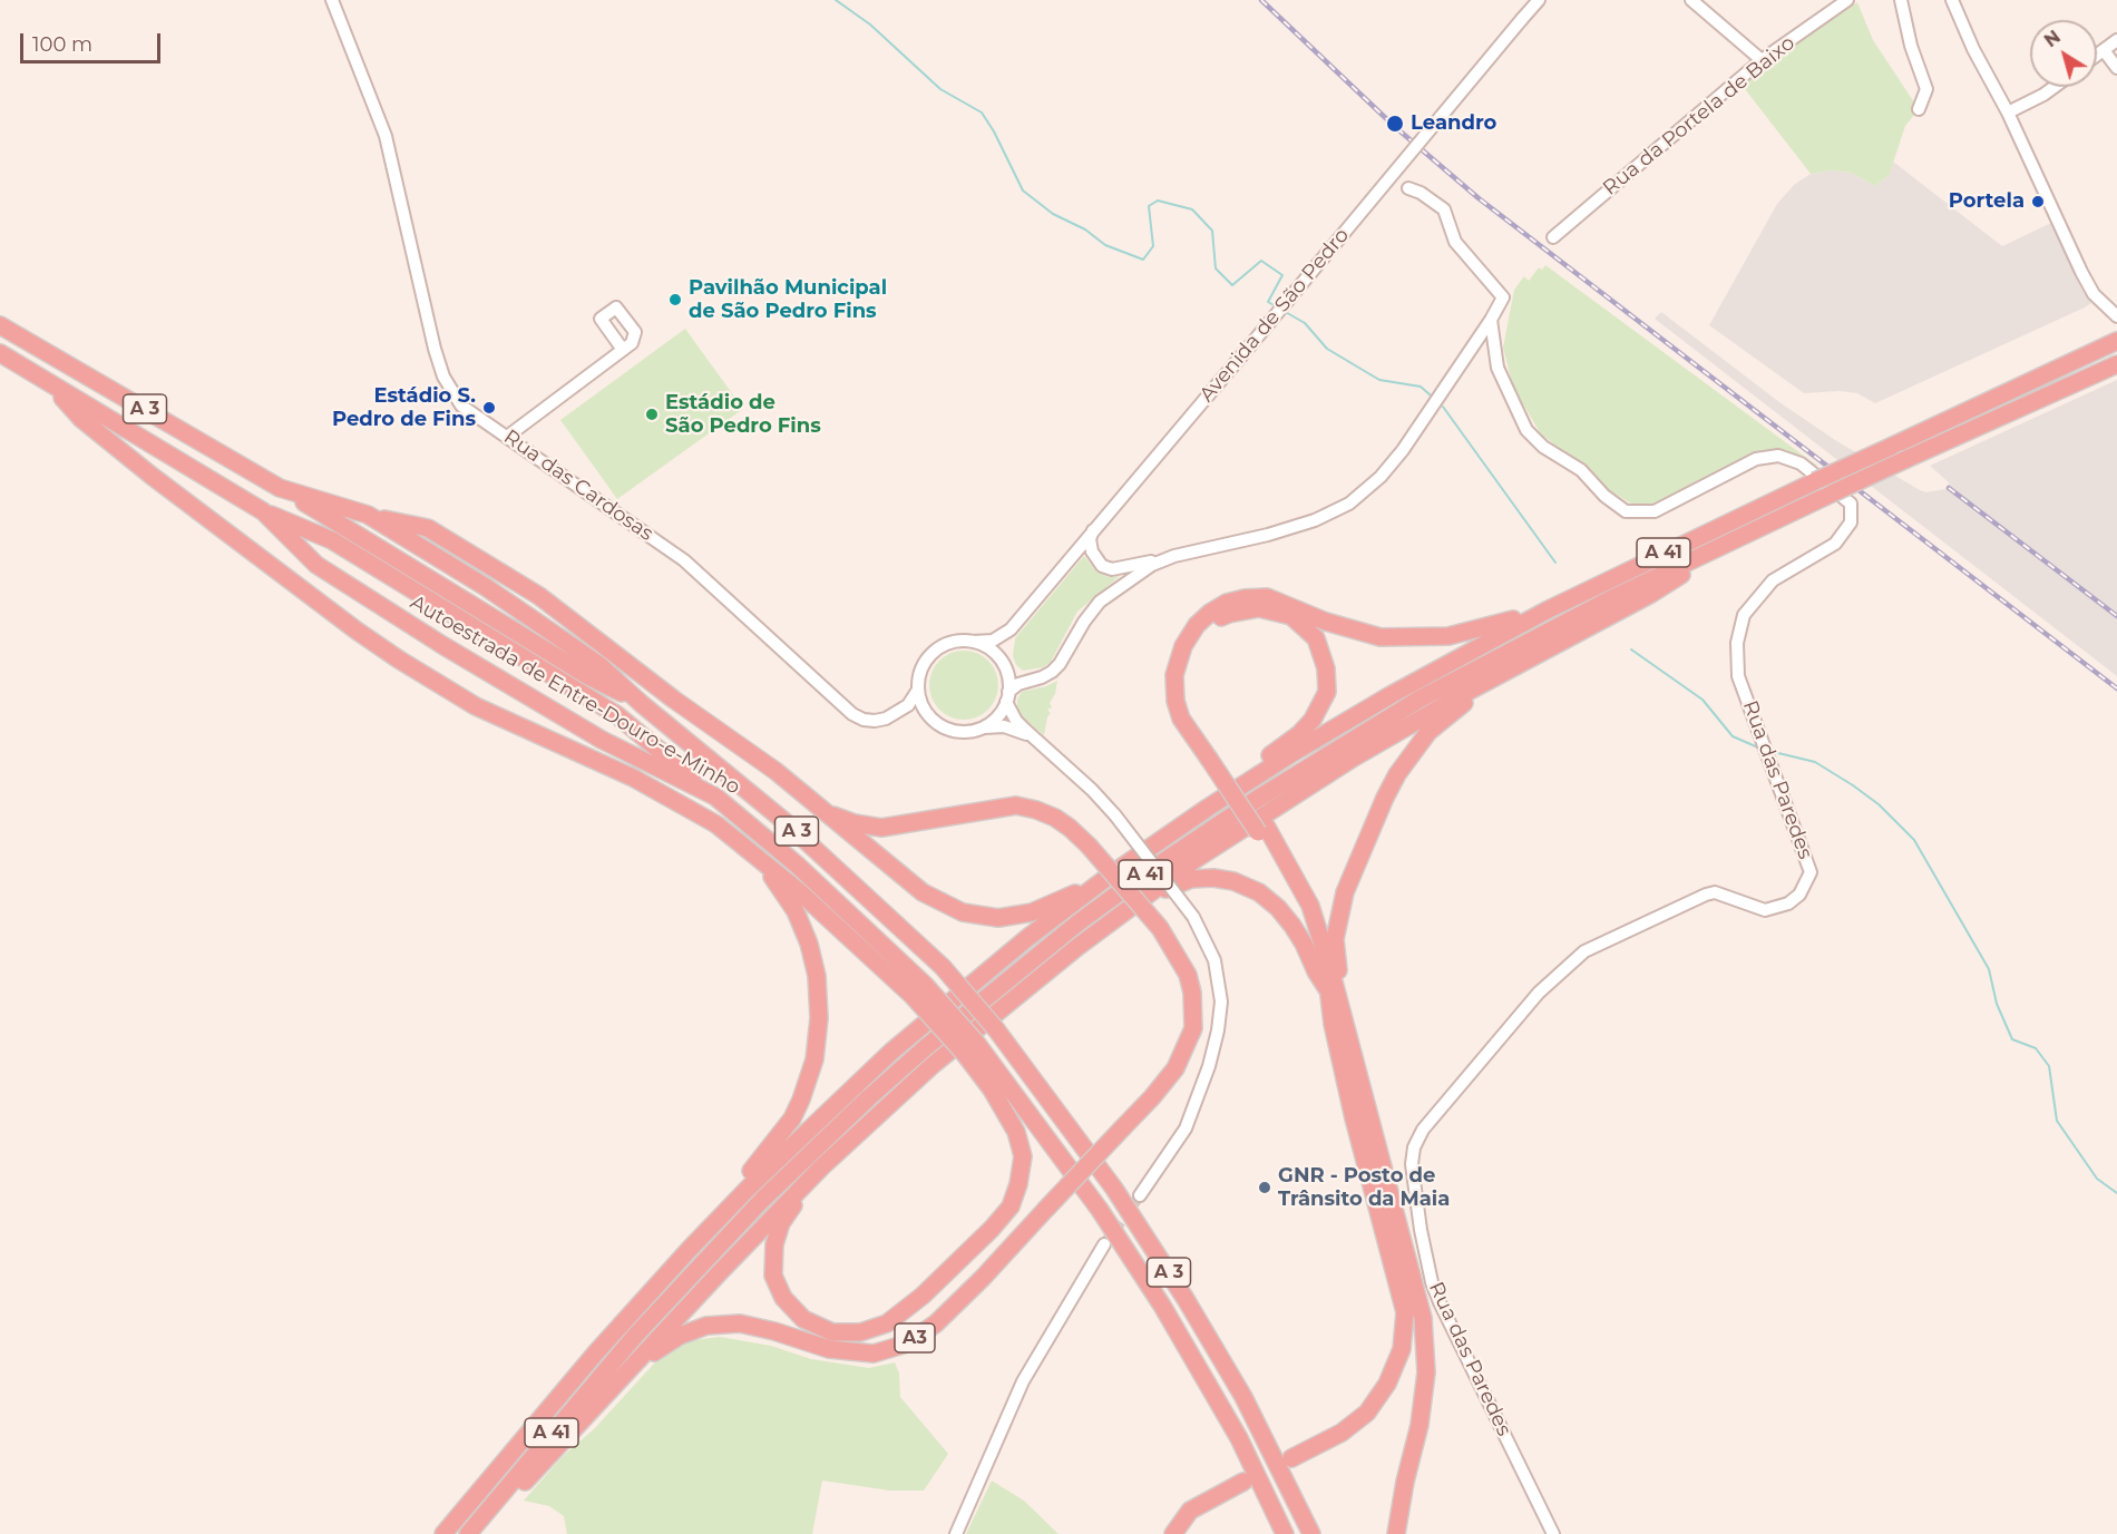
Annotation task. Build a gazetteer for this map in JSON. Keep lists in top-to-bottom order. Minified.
{"streets":{"highway":["A 3","A 41","Autoestrada de Entre-Douro-e-Minho","A3"],"street":["Rua da Portela de Baixo","Avenida de São Pedro","Rua das Cardosas","Rua das Paredes"]},"crossings":[["Avenida de São Pedro","Rua das Cardosas"],["A 3","Autoestrada de Entre-Douro-e-Minho"]],"places":["Leandro","Portela","Pavilhão Municipal de São Pedro Fins","Estádio S. Pedro de Fins","Estádio de São Pedro Fins","GNR - Posto de Trânsito da Maia"],"scale_bar":"100 m","north":"top left"}
